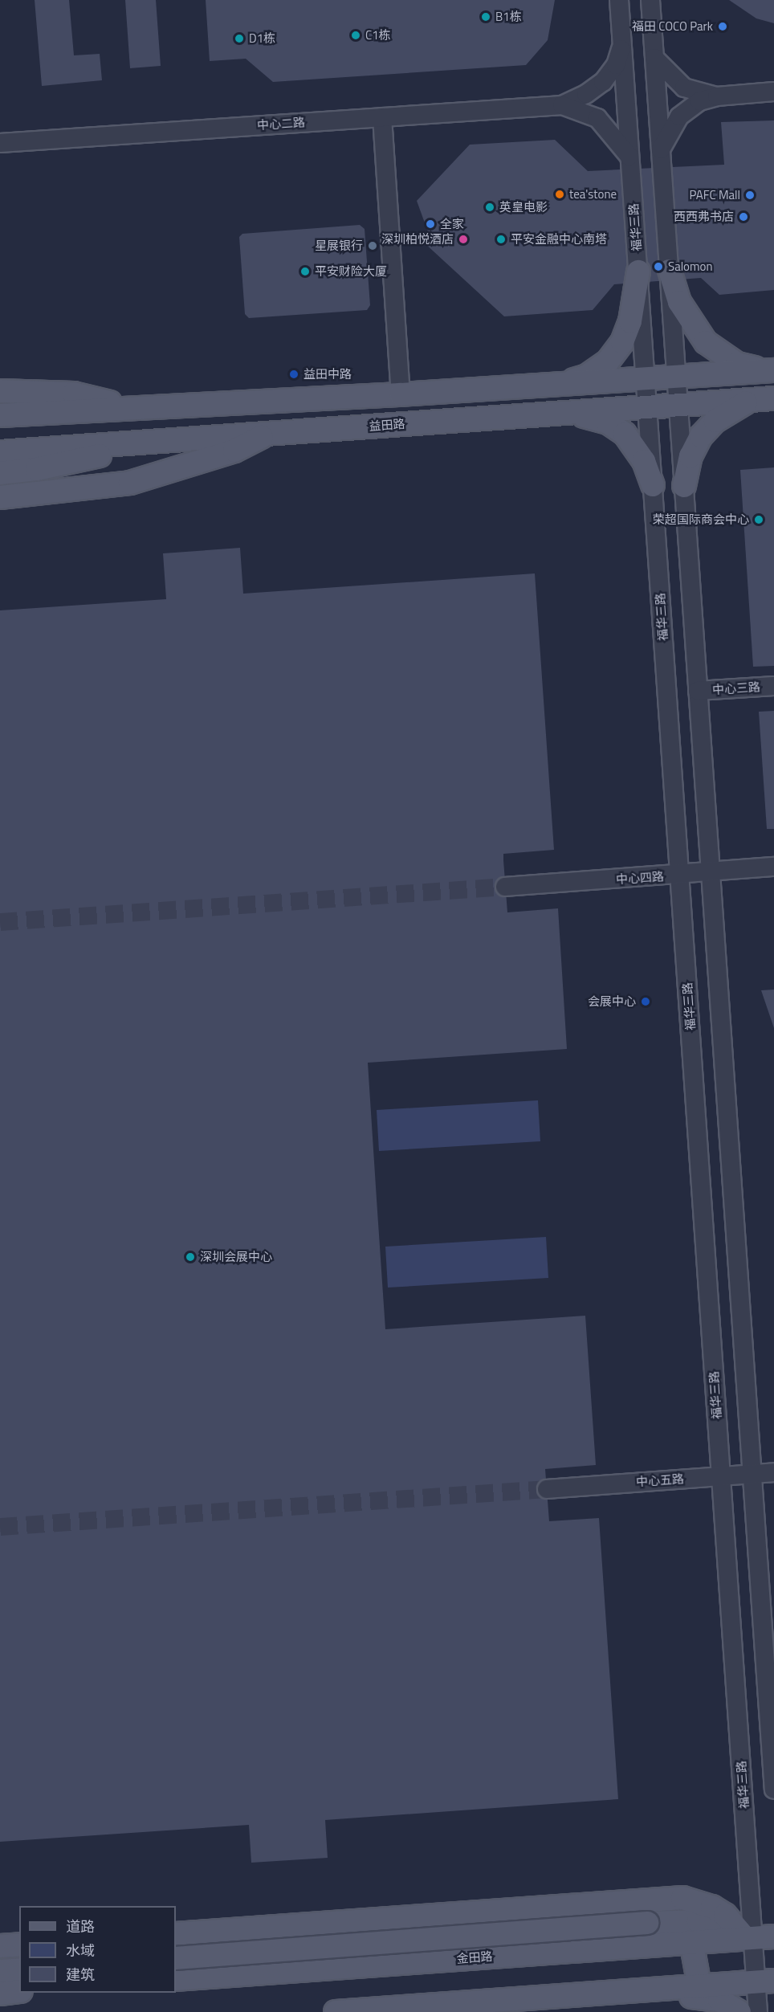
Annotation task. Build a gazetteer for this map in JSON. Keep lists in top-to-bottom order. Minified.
{"streets":{"main road":["益田路","金田路"],"street":["中心二路","福华三路","中心三路","中心四路","中心五路"]},"crossings":[["中心二路","福华三路"],["福华三路","益田路"],["福华三路","中心四路"],["福华三路","中心五路"],["福华三路","金田路"]],"places":["B1栋","福田 COCO Park","C1栋","D1栋","tea'stone","PAFC Mall","英皇电影","西西弗书店","全家","深圳柏悦酒店","平安金融中心南塔","星展银行","Salomon","平安财险大厦","益田中路","荣超国际商会中心","会展中心","深圳会展中心"],"legend":["道路","水域","建筑"]}
